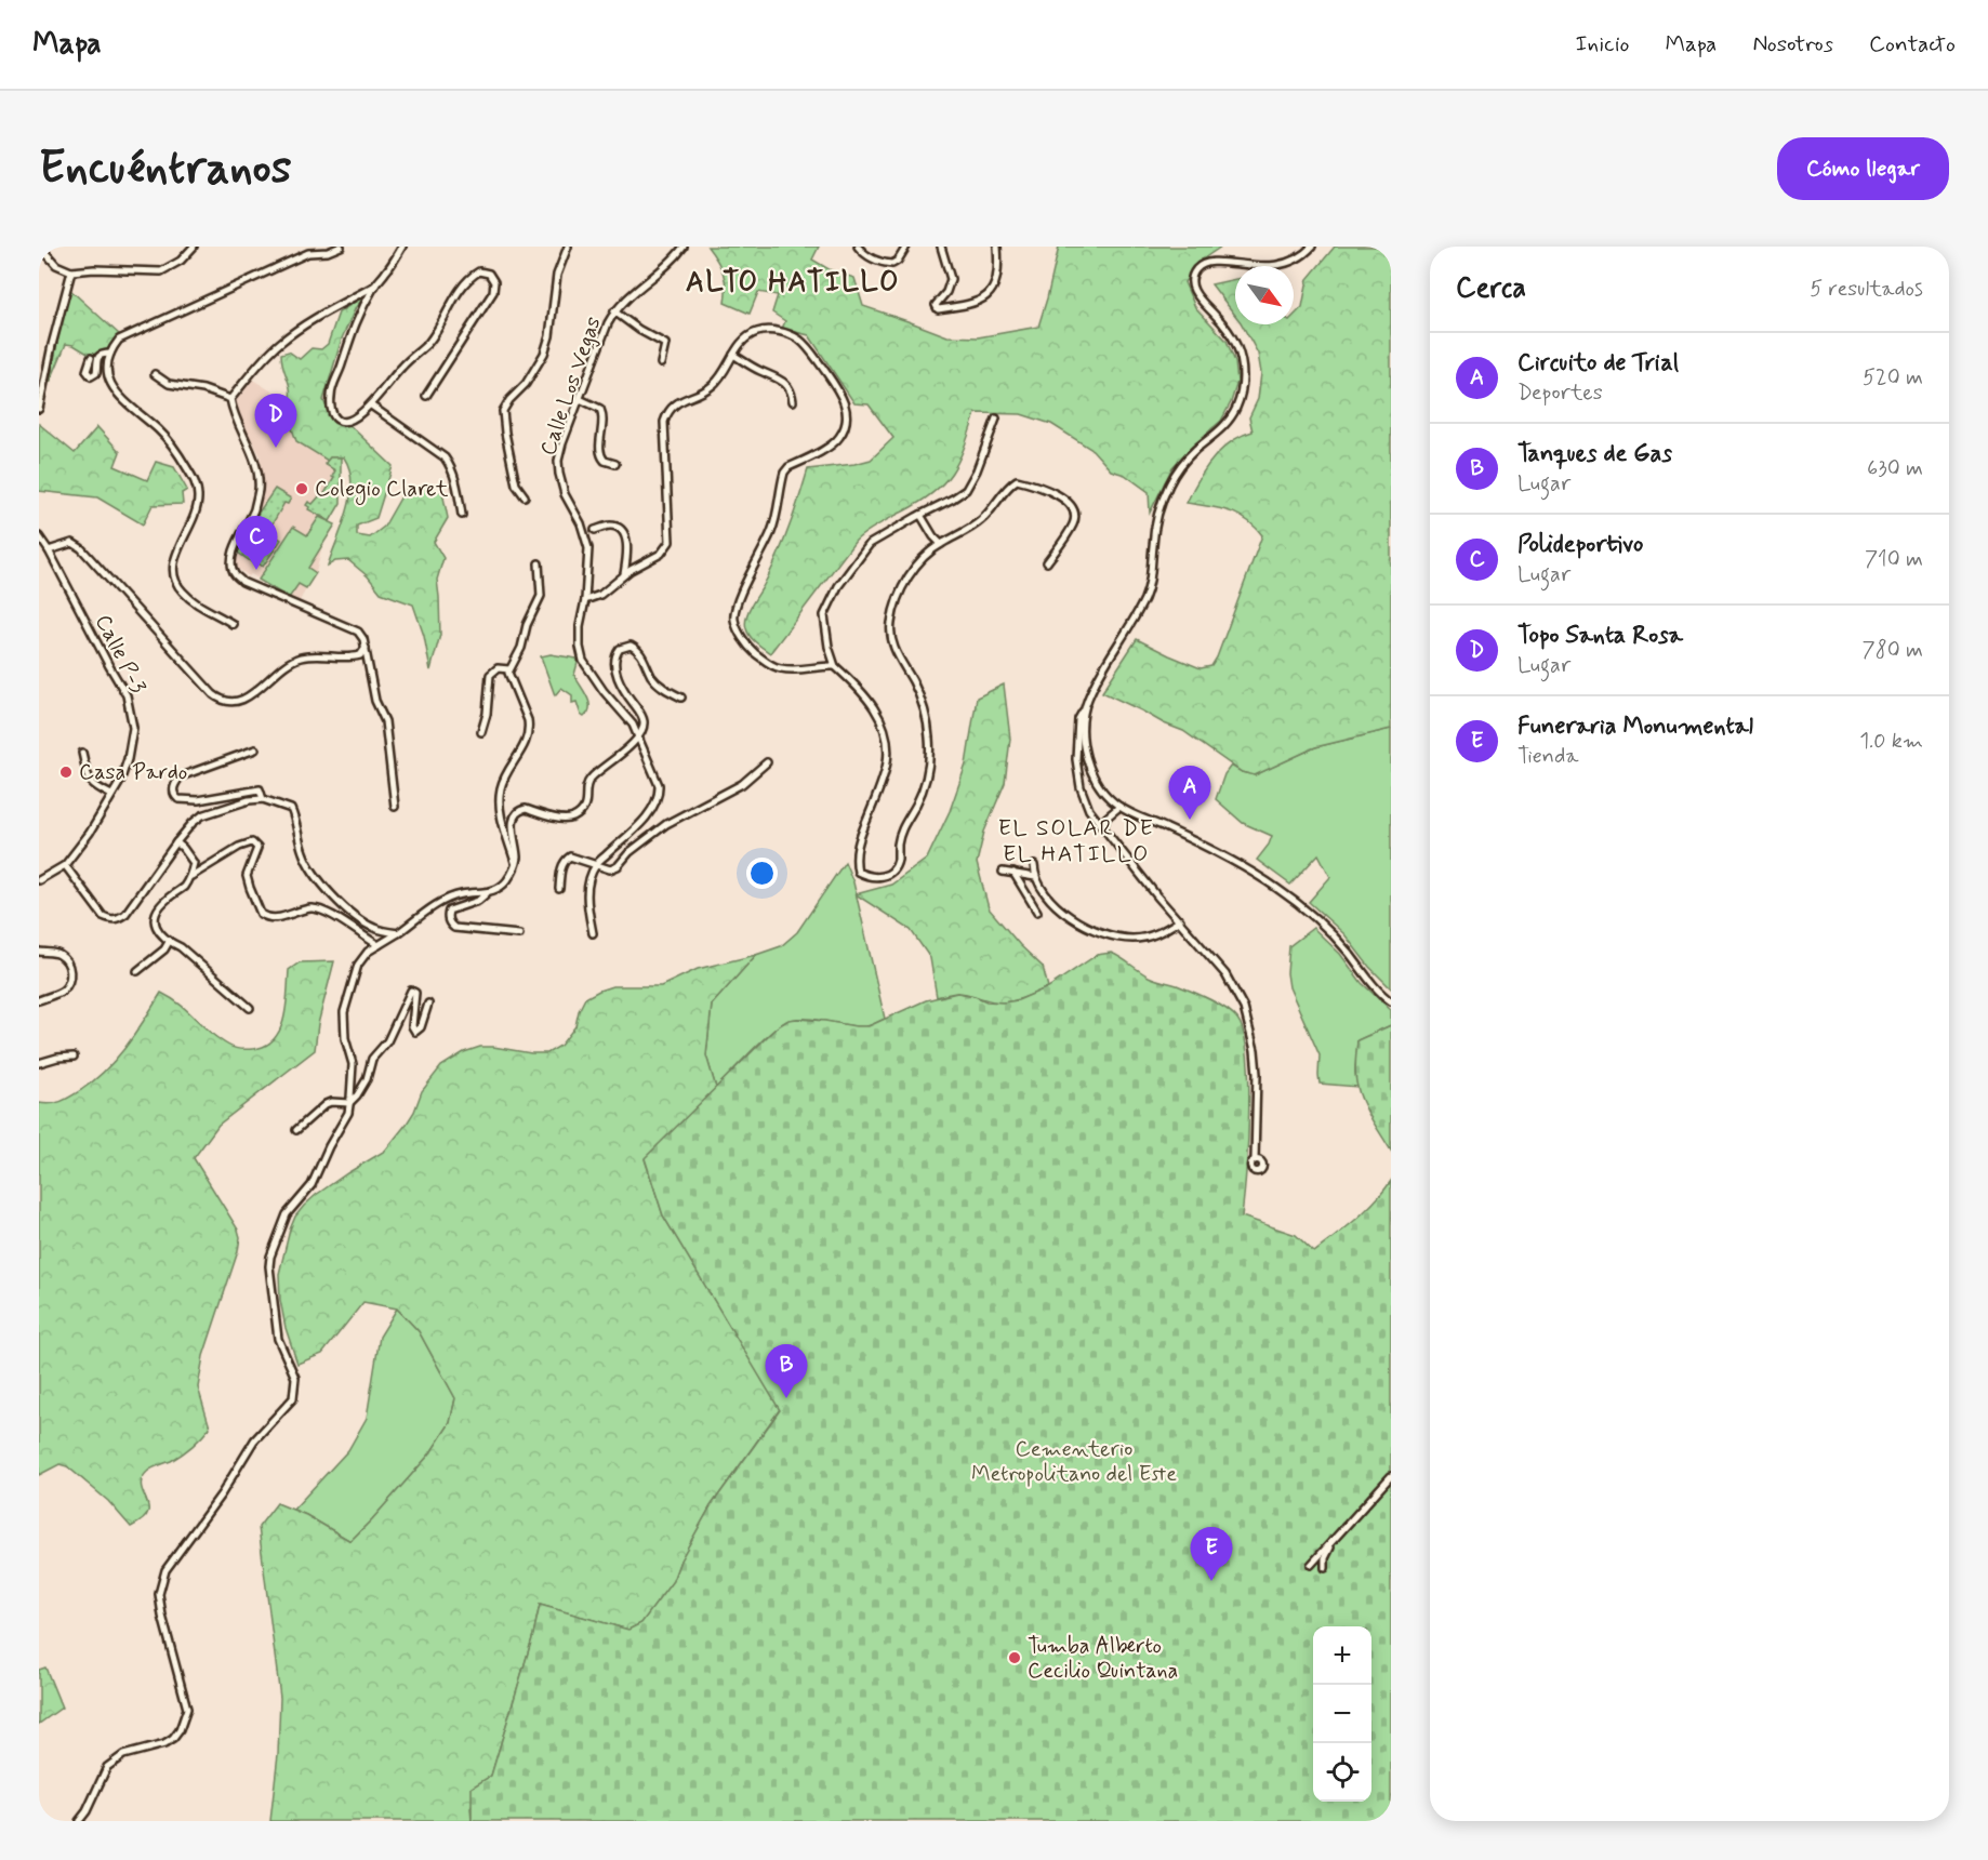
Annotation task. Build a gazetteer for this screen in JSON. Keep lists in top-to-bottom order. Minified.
{"streets":{"street":["Calle Los Vegas","Calle P-3"]},"districts":["ALTO HATILLO","EL SOLAR DE EL HATILLO"],"parks":["Cementerio Metropolitano del Este"],"places":["Colegio Claret","Casa Pardo","Tumba Alberto Cecilio Quintana"],"north":"bottom right","page":{"header":"Mapa","nav":["Inicio","Mapa","Nosotros","Contacto"],"buttons":"Cómo llegar","title":"Encuéntranos","heading":["Cerca","5 resultados"],"list":[{"mark":"A","name":"Circuito de Trial","note":"Deportes","value":"520 m"},{"mark":"B","name":"Tanques de Gas","note":"Lugar","value":"630 m"},{"mark":"C","name":"Polideportivo","note":"Lugar","value":"710 m"},{"mark":"D","name":"Topo Santa Rosa","note":"Lugar","value":"780 m"},{"mark":"E","name":"Funeraria Monumental","note":"Tienda","value":"1.0 km"}],"pins":["D","C","A","B","E"],"map_buttons":["+","−"]}}
